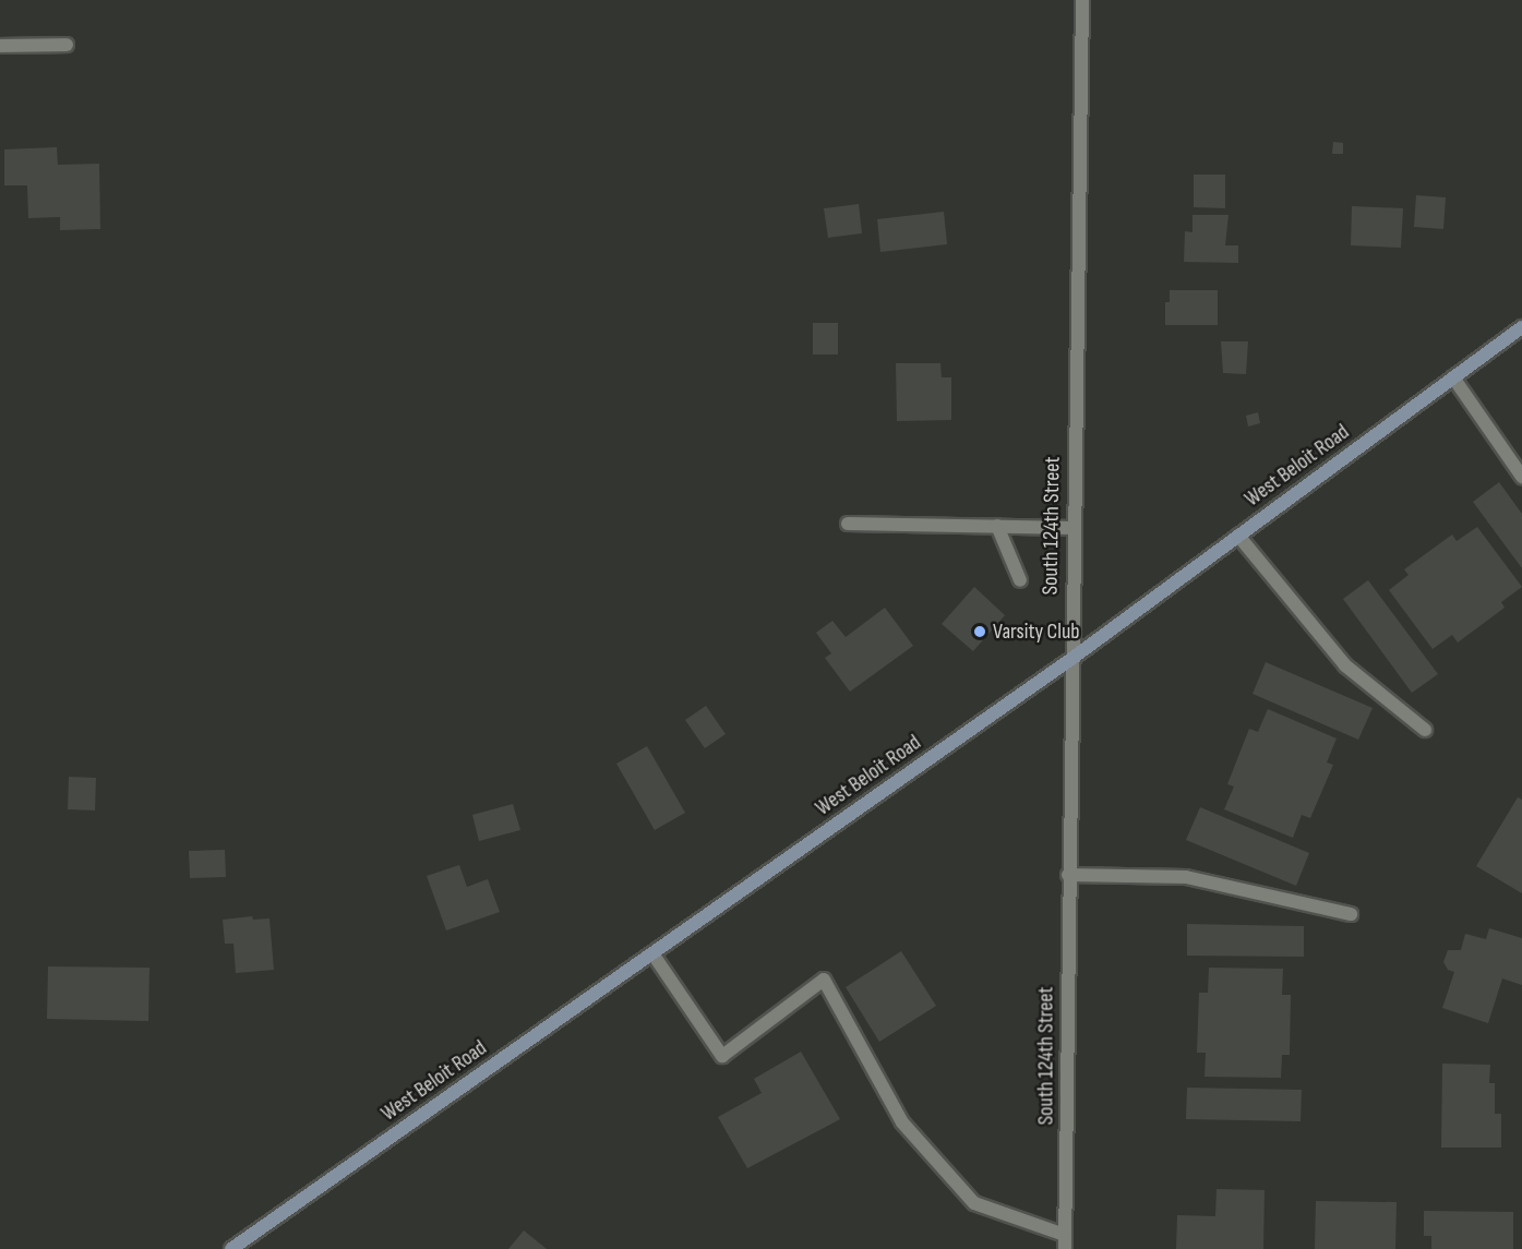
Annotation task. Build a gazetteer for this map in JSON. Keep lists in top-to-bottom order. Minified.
{"streets":{"main road":["West Beloit Road"],"street":["South 124th Street"]},"crossings":[["West Beloit Road","South 124th Street"]],"places":["Varsity Club"]}
